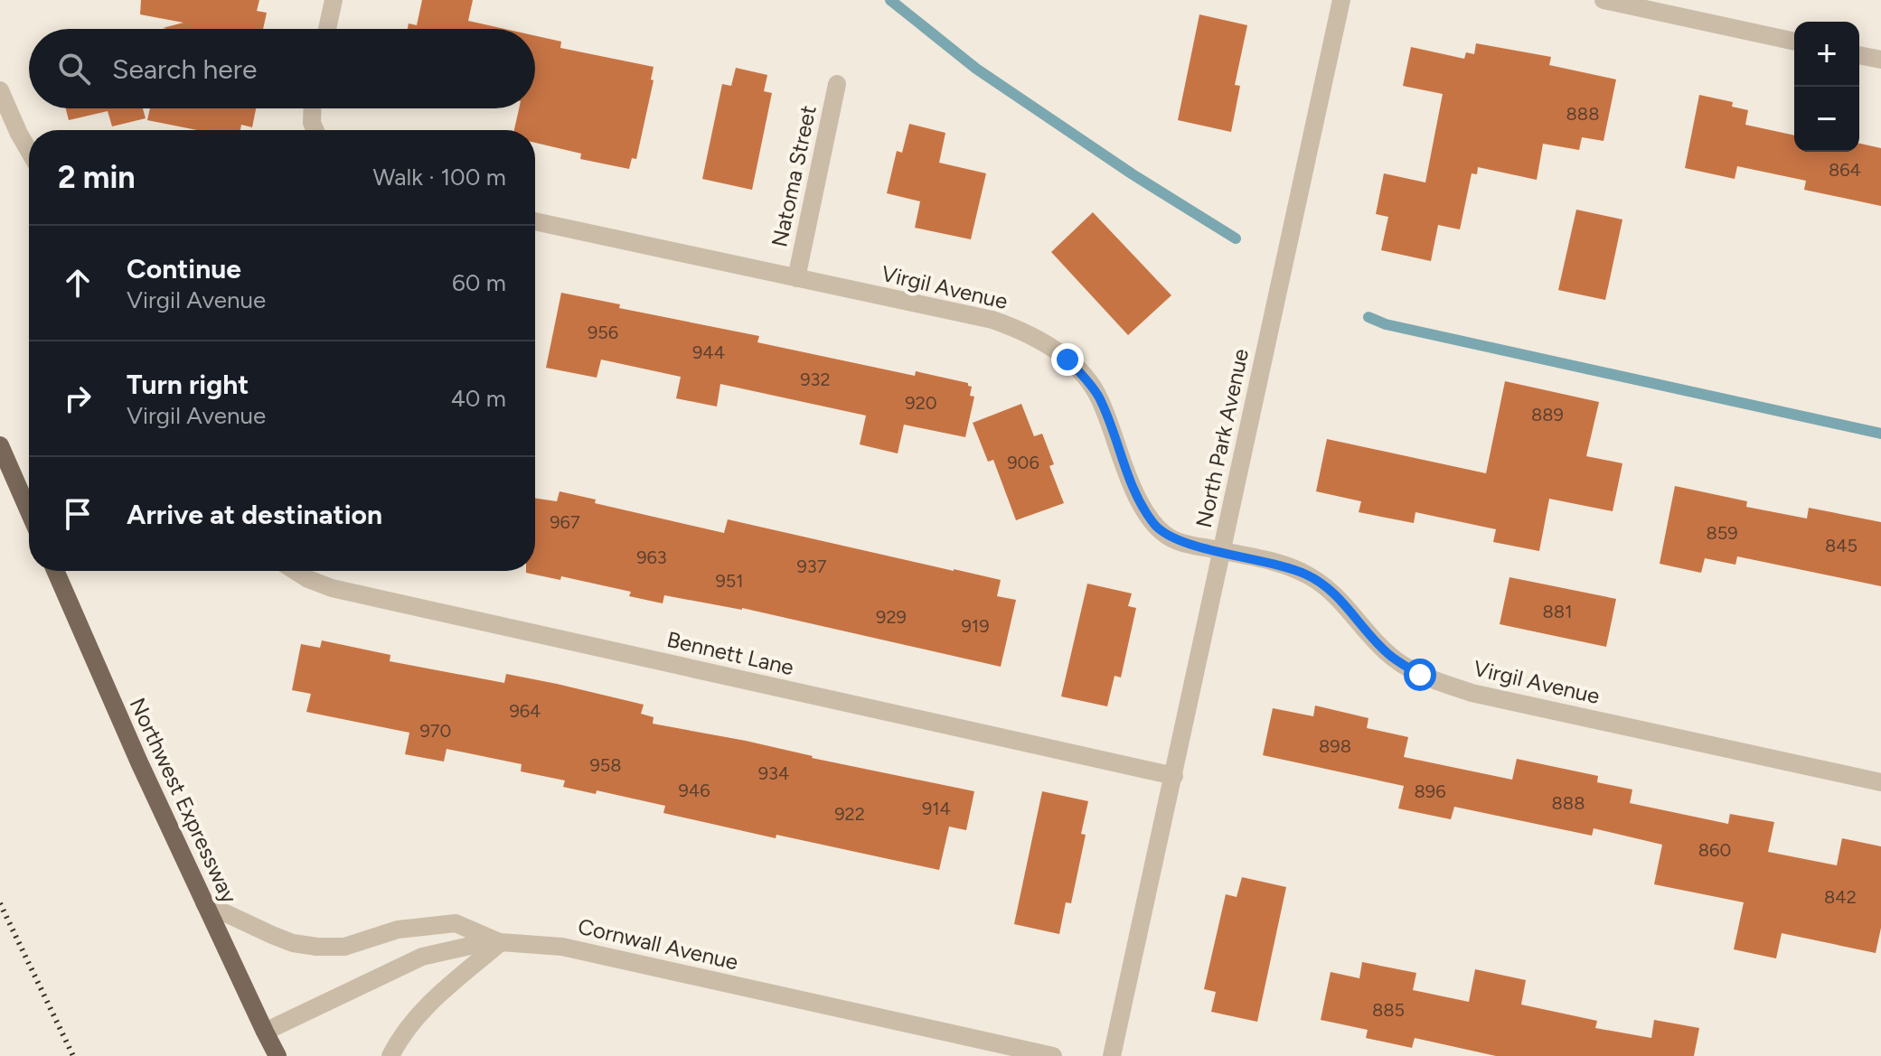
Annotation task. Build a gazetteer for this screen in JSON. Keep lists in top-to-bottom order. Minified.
{"streets":{"main road":["Northwest Expressway"],"street":["Natoma Street","Virgil Avenue","North Park Avenue","Bennett Lane","Cornwall Avenue"]},"crossings":[["Natoma Street","Virgil Avenue"],["Virgil Avenue","North Park Avenue"],["North Park Avenue","Bennett Lane"],["Northwest Expressway","Cornwall Avenue"]],"house_numbers":["888","864","956","944","932","920","889","906","967","859","845","963","937","951","881","929","919","964","970","898","958","934","946","896","888","914","922","860","842","885"],"page":{"map_buttons":["+","−"],"search":"Search here","heading":["2 min","Walk · 100 m"],"list":[["Continue","Virgil Avenue","60 m"],["Turn right","Virgil Avenue","40 m"],"Arrive at destination"]}}
